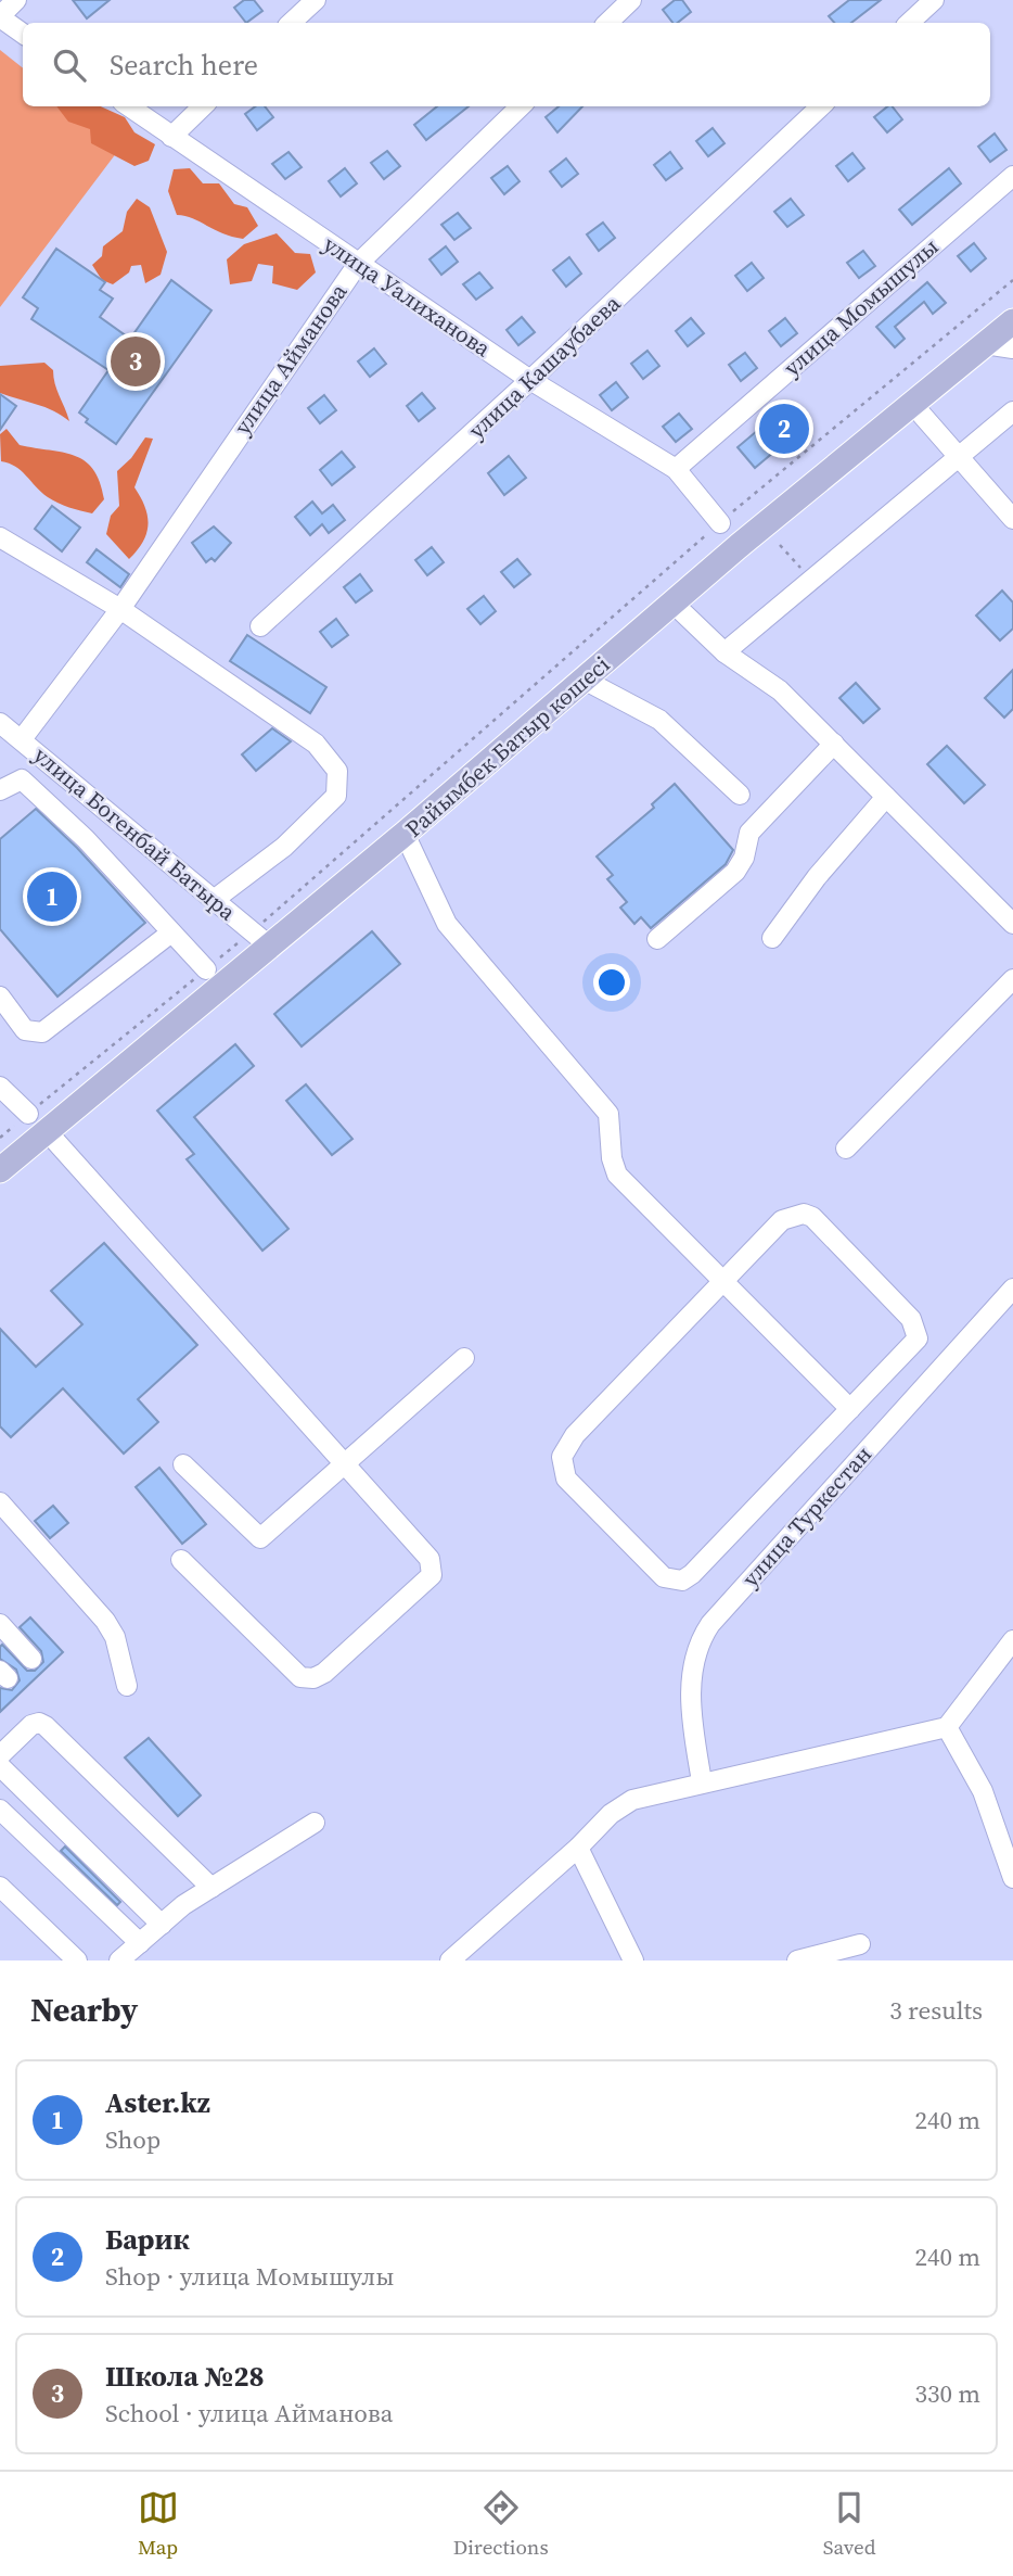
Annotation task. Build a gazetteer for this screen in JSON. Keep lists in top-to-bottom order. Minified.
{"streets":{"main road":["Райымбек Батыр көшесі"],"street":["улица Уалиханова","улица Момышулы","улица Айманова","улица Кашаубаева","улица Богенбай Батыра","улица Туркестан"]},"crossings":[["улица Уалиханова","улица Момышулы"],["улица Уалиханова","улица Айманова"],["улица Уалиханова","улица Кашаубаева"],["улица Айманова","улица Богенбай Батыра"],["Райымбек Батыр көшесі","улица Богенбай Батыра"]],"page":{"search":"Search here","pins":["3","2","1"],"heading":["Nearby","3 results"],"list":[{"mark":"1","name":"Aster.kz","note":"Shop","value":"240 m"},{"mark":"2","name":"Барик","note":"Shop · улица Момышулы","value":"240 m"},{"mark":"3","name":"Школа №28","note":"School · улица Айманова","value":"330 m"}],"nav":["Map","Directions","Saved"]}}
